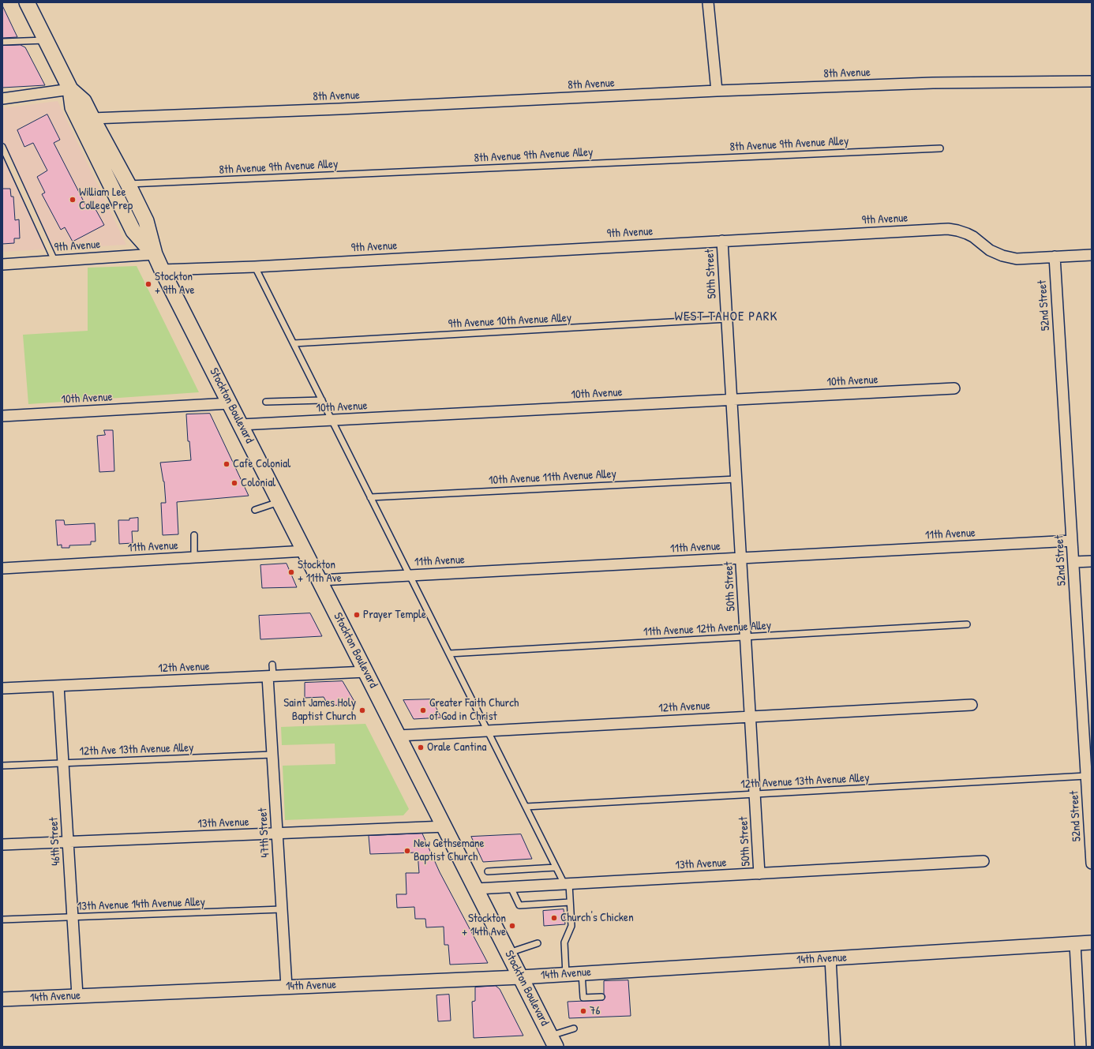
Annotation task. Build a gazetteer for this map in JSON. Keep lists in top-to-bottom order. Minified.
{"streets":{"main road":["Stockton Boulevard"],"street":["8th Avenue","9th Avenue","50th Street","52nd Street","10th Avenue","11th Avenue","12th Avenue","13th Avenue","47th Street","46th Street","14th Avenue"],"lane":["8th Avenue 9th Avenue Alley","9th Avenue 10th Avenue Alley","10th Avenue 11th Avenue Alley","11th Avenue 12th Avenue Alley","12th Ave 13th Avenue Alley","12th Avenue 13th Avenue Alley","13th Avenue 14th Avenue Alley"]},"crossings":[["8th Avenue","Stockton Boulevard"],["8th Avenue 9th Avenue Alley","Stockton Boulevard"],["9th Avenue","50th Street"],["9th Avenue","52nd Street"],["9th Avenue","Stockton Boulevard"],["50th Street","9th Avenue 10th Avenue Alley"],["50th Street","10th Avenue"],["50th Street","10th Avenue 11th Avenue Alley"],["50th Street","11th Avenue"],["50th Street","11th Avenue 12th Avenue Alley"],["50th Street","12th Avenue"],["50th Street","12th Avenue 13th Avenue Alley"],["50th Street","13th Avenue"],["52nd Street","11th Avenue"],["52nd Street","12th Avenue 13th Avenue Alley"],["10th Avenue","Stockton Boulevard"],["Stockton Boulevard","11th Avenue"],["Stockton Boulevard","12th Avenue"],["Stockton Boulevard","13th Avenue"],["Stockton Boulevard","14th Avenue"],["12th Avenue","47th Street"],["12th Avenue","46th Street"],["12th Ave 13th Avenue Alley","47th Street"],["12th Ave 13th Avenue Alley","46th Street"],["13th Avenue","47th Street"],["13th Avenue","46th Street"],["47th Street","13th Avenue 14th Avenue Alley"],["47th Street","14th Avenue"],["46th Street","13th Avenue 14th Avenue Alley"],["46th Street","14th Avenue"]],"districts":["WEST TAHOE PARK"],"places":["William Lee College Prep","Stockton + 9th Ave","Cafe Colonial","Colonial","Stockton + 11th Ave","Prayer Temple","Saint James Holy Baptist Church","Greater Faith Church of God in Christ","Orale Cantina","New Gethsemane Baptist Church","Church's Chicken","Stockton + 14th Ave","76"]}
